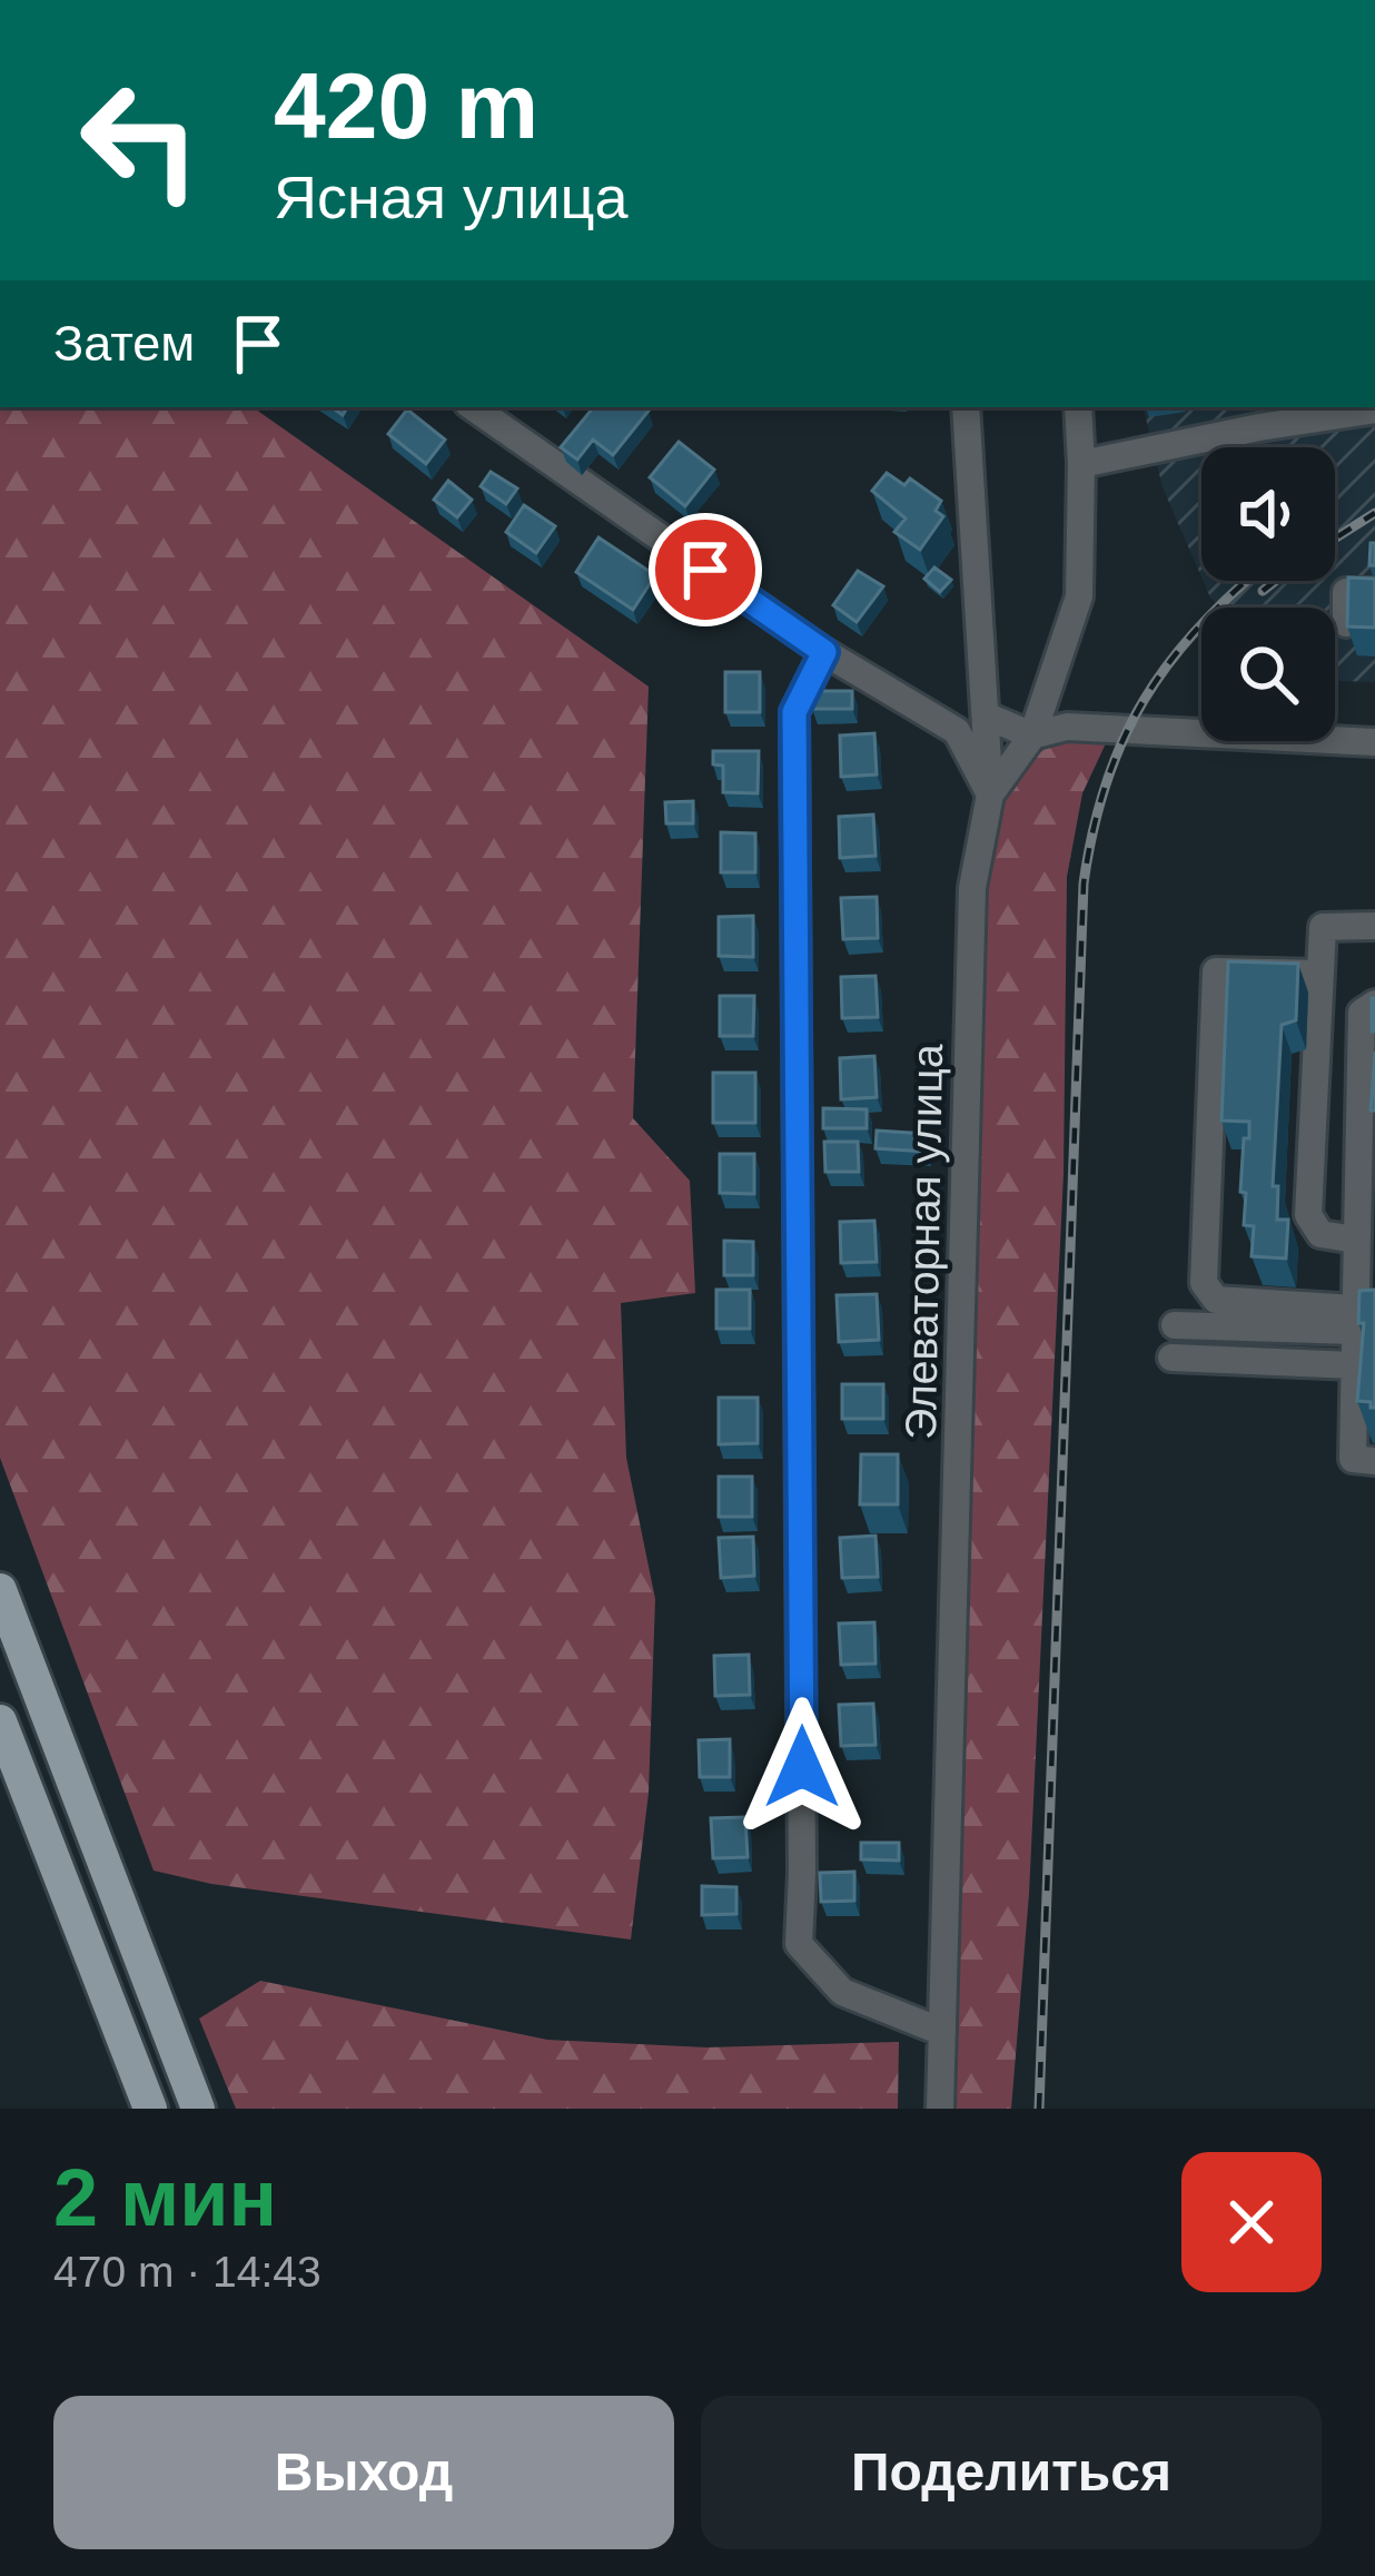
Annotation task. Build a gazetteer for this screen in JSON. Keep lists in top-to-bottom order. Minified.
{"streets":{"street":["Элеваторная улица"]},"page":{"turn":["420 m","Ясная улица"],"then":"Затем","heading":["2 мин","470 m · 14:43"],"buttons":["Выход","Поделиться"]}}
